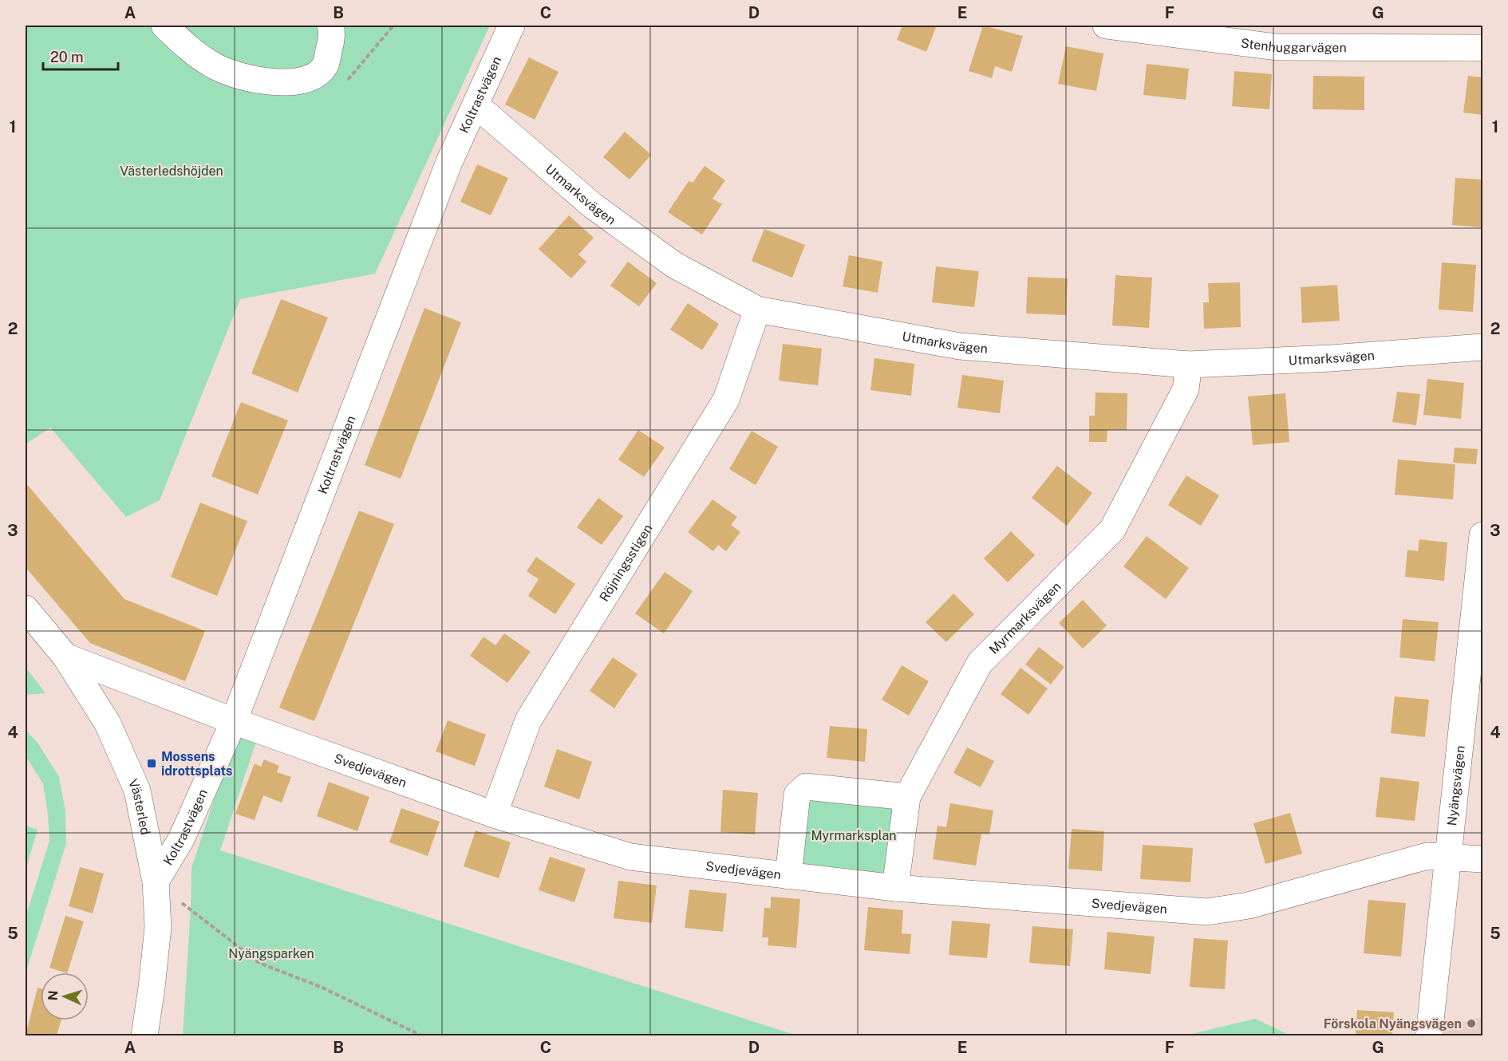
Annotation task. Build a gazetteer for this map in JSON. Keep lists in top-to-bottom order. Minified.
{"streets":{"street":["Stenhuggarvägen","Koltrastvägen","Utmarksvägen","Röjningsstigen","Myrmarksvägen","Svedjevägen","Nyängsvägen","Västerled"]},"crossings":[["Koltrastvägen","Utmarksvägen"],["Koltrastvägen","Svedjevägen"],["Koltrastvägen","Västerled"],["Utmarksvägen","Röjningsstigen"],["Utmarksvägen","Myrmarksvägen"],["Röjningsstigen","Svedjevägen"],["Myrmarksvägen","Svedjevägen"],["Svedjevägen","Nyängsvägen"],["Svedjevägen","Västerled"]],"parks":["Västerledshöjden","Myrmarksplan","Nyängsparken"],"places":{"transit":["Mossens idrottsplats"],"other":["Förskola Nyängsvägen"]},"scale_bar":"20 m","north":"left","grid":{"columns":["A","B","C","D","E","F","G"],"rows":["1","2","3","4","5"]}}
